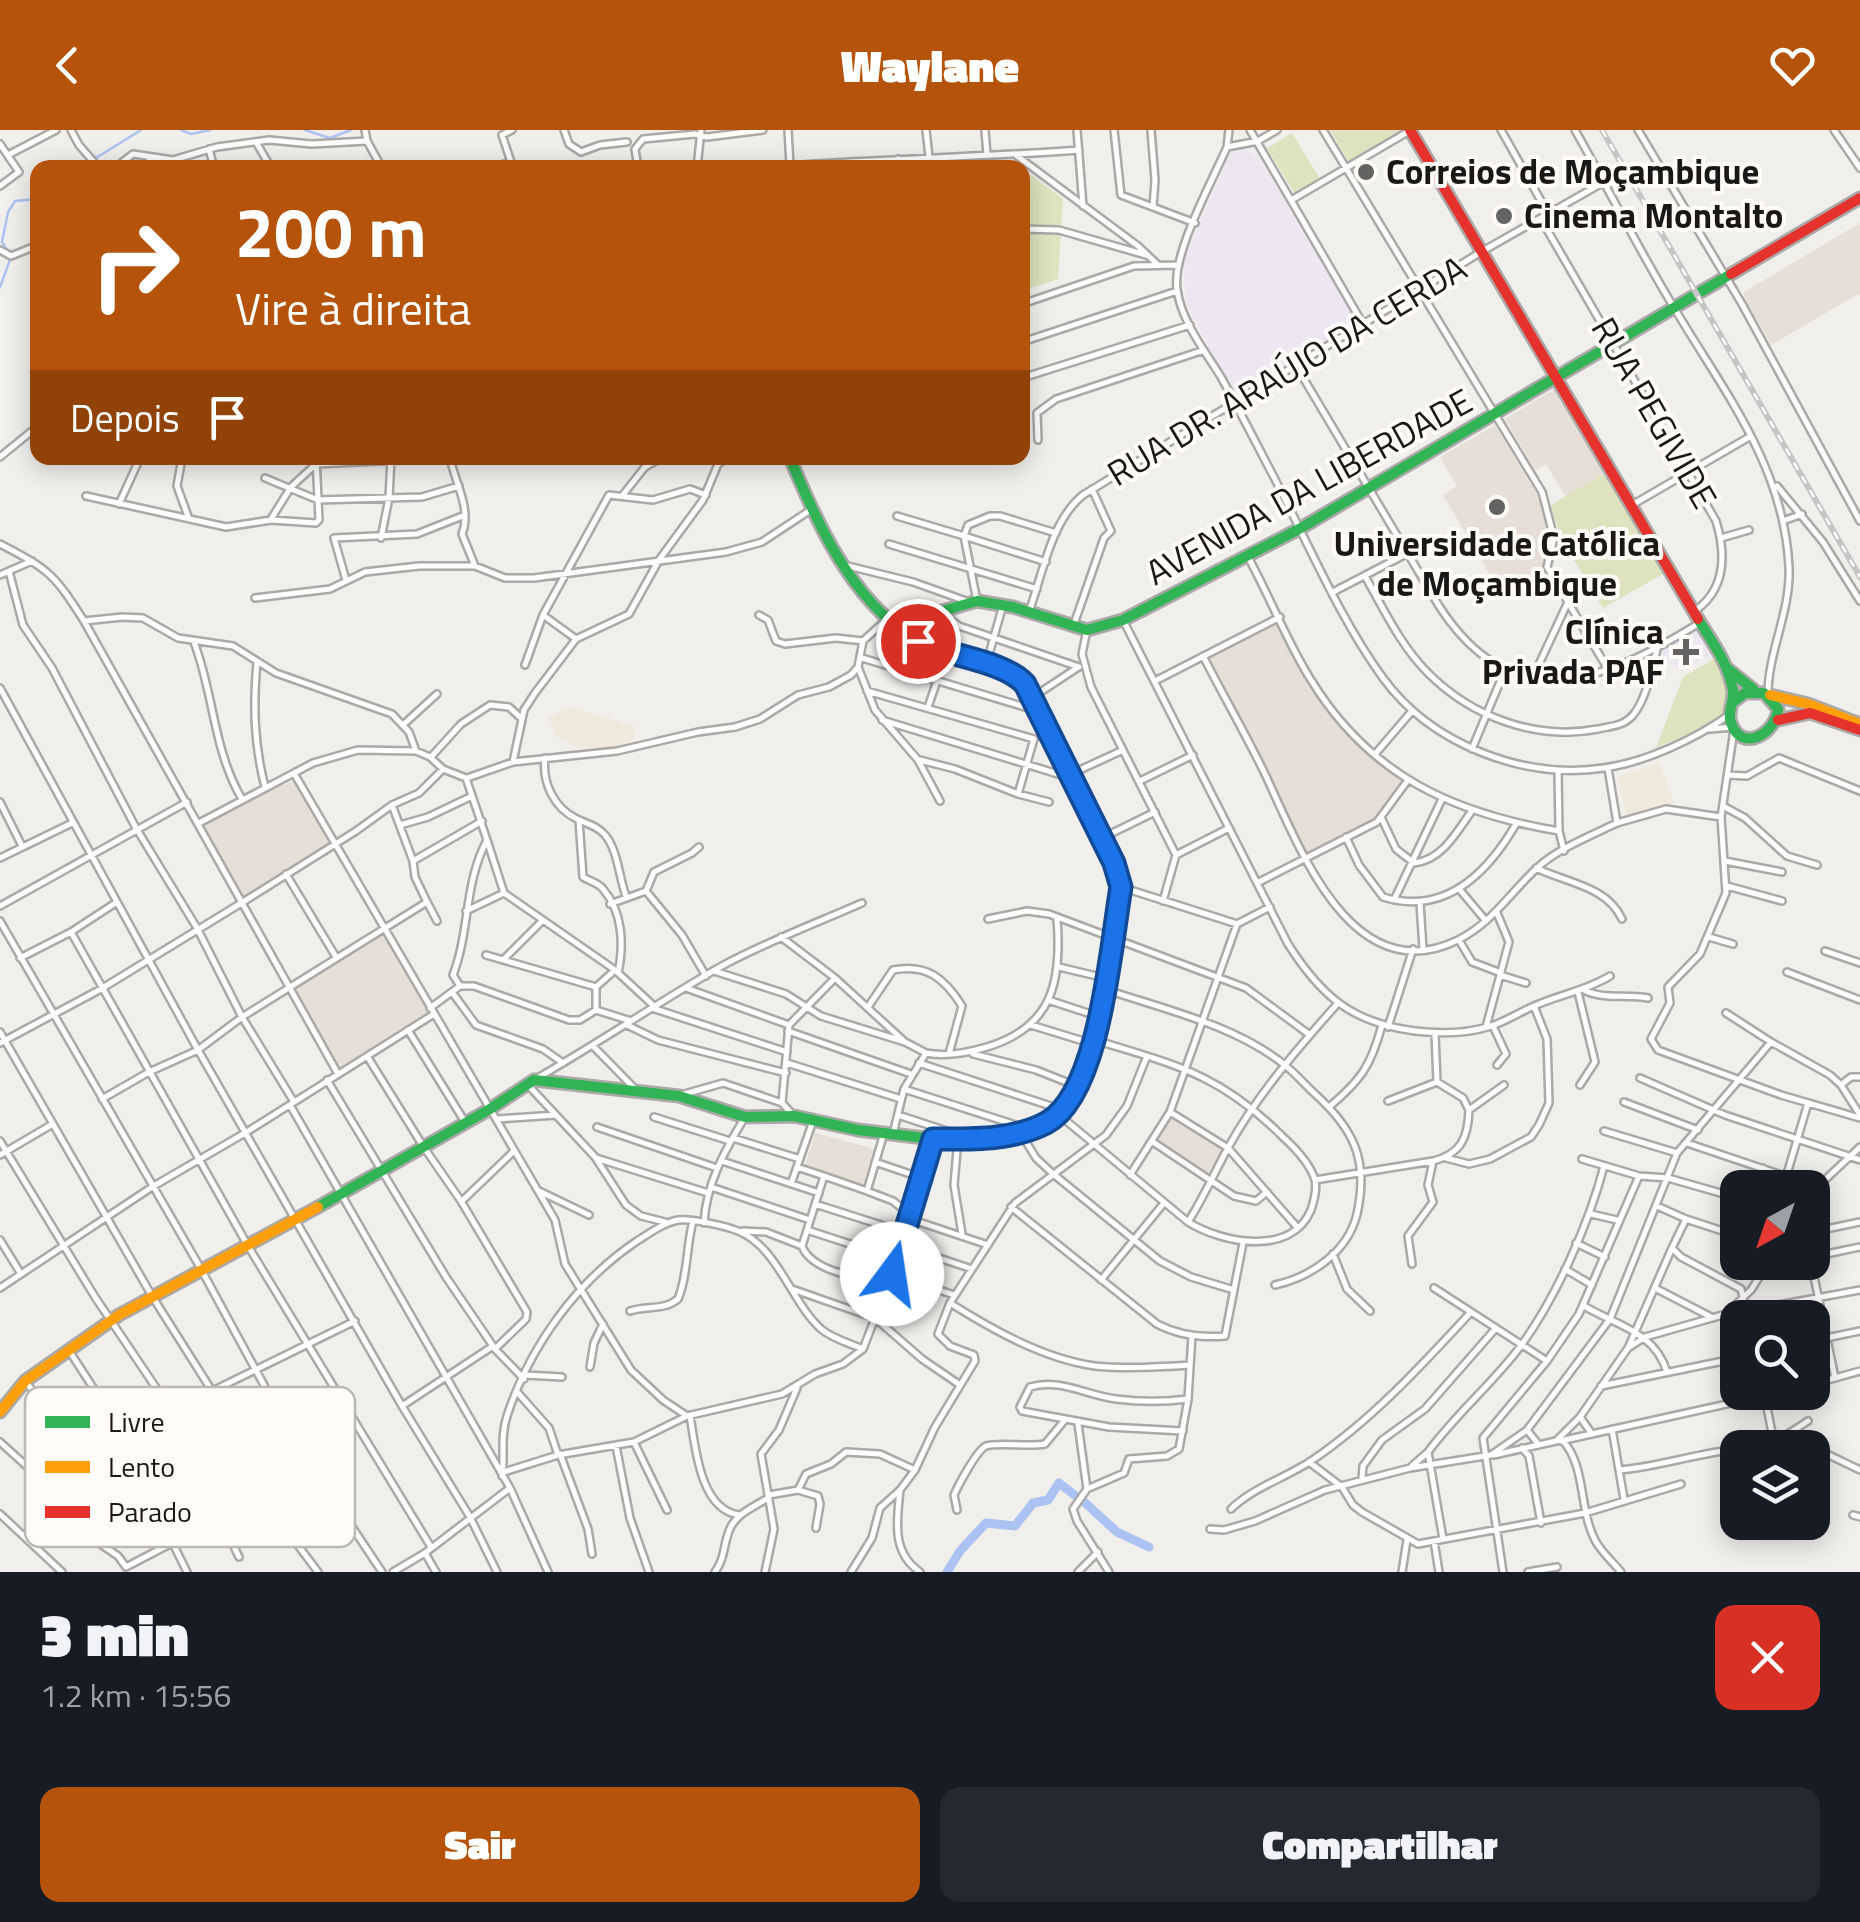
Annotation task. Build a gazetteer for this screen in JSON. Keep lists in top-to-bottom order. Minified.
{"streets":{"street":["RUA DR. ARAÚJO DA CERDA","RUA PEGIVIDE","AVENIDA DA LIBERDADE"]},"crossings":[["RUA DR. ARAÚJO DA CERDA","RUA PEGIVIDE"],["RUA DR. ARAÚJO DA CERDA","AVENIDA DA LIBERDADE"],["RUA PEGIVIDE","AVENIDA DA LIBERDADE"]],"places":{"other":["Correios de Moçambique","Cinema Montalto","Universidade Católica de Moçambique"],"health":["Clínica Privada PAF"]},"legend":["Livre","Lento","Parado"],"north":"bottom left","page":{"header":"Waylane","turn":["200 m","Vire à direita"],"then":"Depois","heading":["3 min","1.2 km · 15:56"],"buttons":["Sair","Compartilhar"]}}
